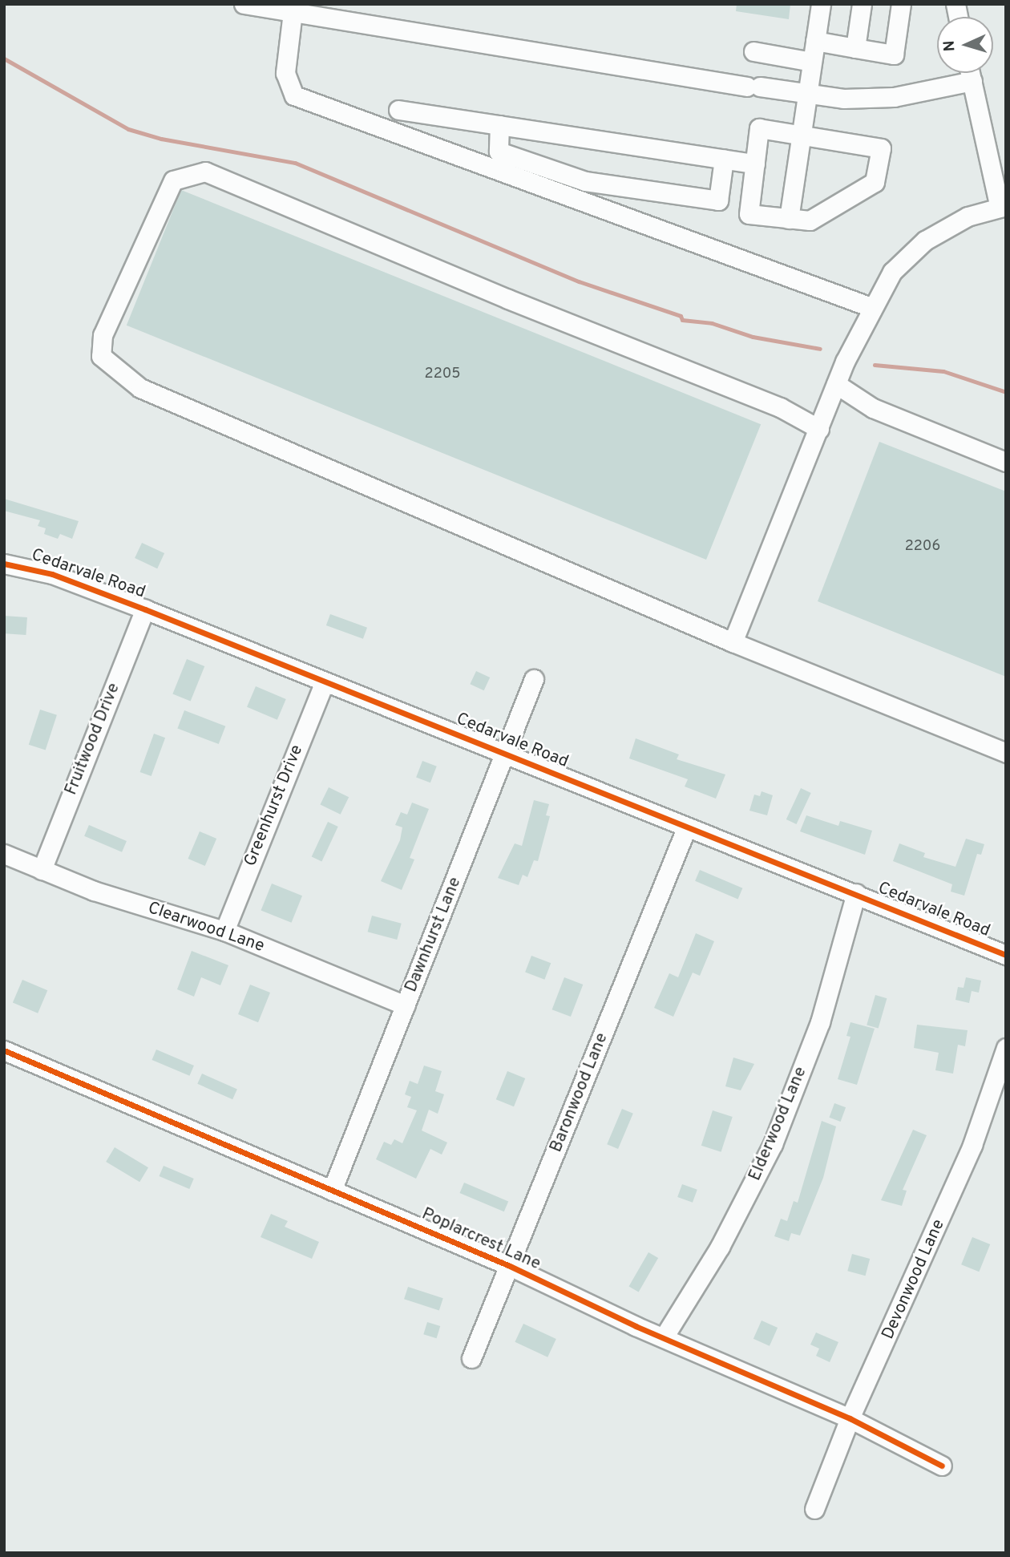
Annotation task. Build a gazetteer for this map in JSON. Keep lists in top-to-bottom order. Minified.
{"streets":{"street":["Cedarvale Road","Fruitwood Drive","Greenhurst Drive","Clearwood Lane","Dawnhurst Lane","Baronwood Lane","Elderwood Lane","Poplarcrest Lane","Devonwood Lane"]},"crossings":[["Cedarvale Road","Fruitwood Drive"],["Cedarvale Road","Greenhurst Drive"],["Cedarvale Road","Dawnhurst Lane"],["Cedarvale Road","Baronwood Lane"],["Cedarvale Road","Elderwood Lane"],["Fruitwood Drive","Clearwood Lane"],["Greenhurst Drive","Clearwood Lane"],["Clearwood Lane","Dawnhurst Lane"],["Dawnhurst Lane","Poplarcrest Lane"],["Baronwood Lane","Poplarcrest Lane"],["Elderwood Lane","Poplarcrest Lane"],["Poplarcrest Lane","Devonwood Lane"]],"house_numbers":["2205","2206"],"north":"left"}
